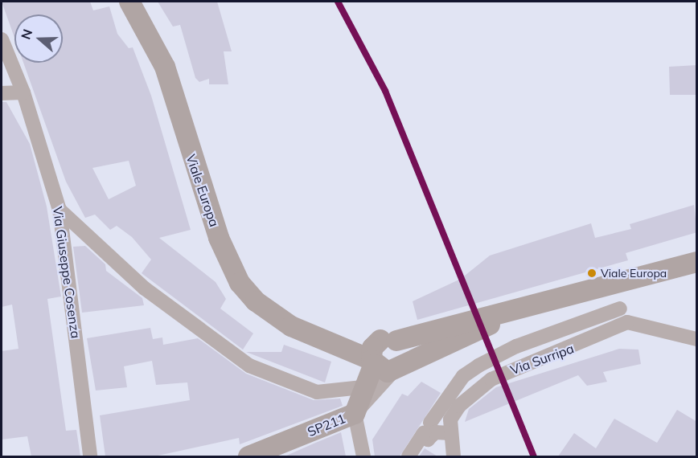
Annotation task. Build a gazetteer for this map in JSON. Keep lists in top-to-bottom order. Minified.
{"streets":{"main road":["Viale Europa","SP211"],"street":["Via Giuseppe Cosenza","Via Surripa"]},"crossings":[["Viale Europa","SP211"]],"places":["Viale Europa"],"north":"left"}
